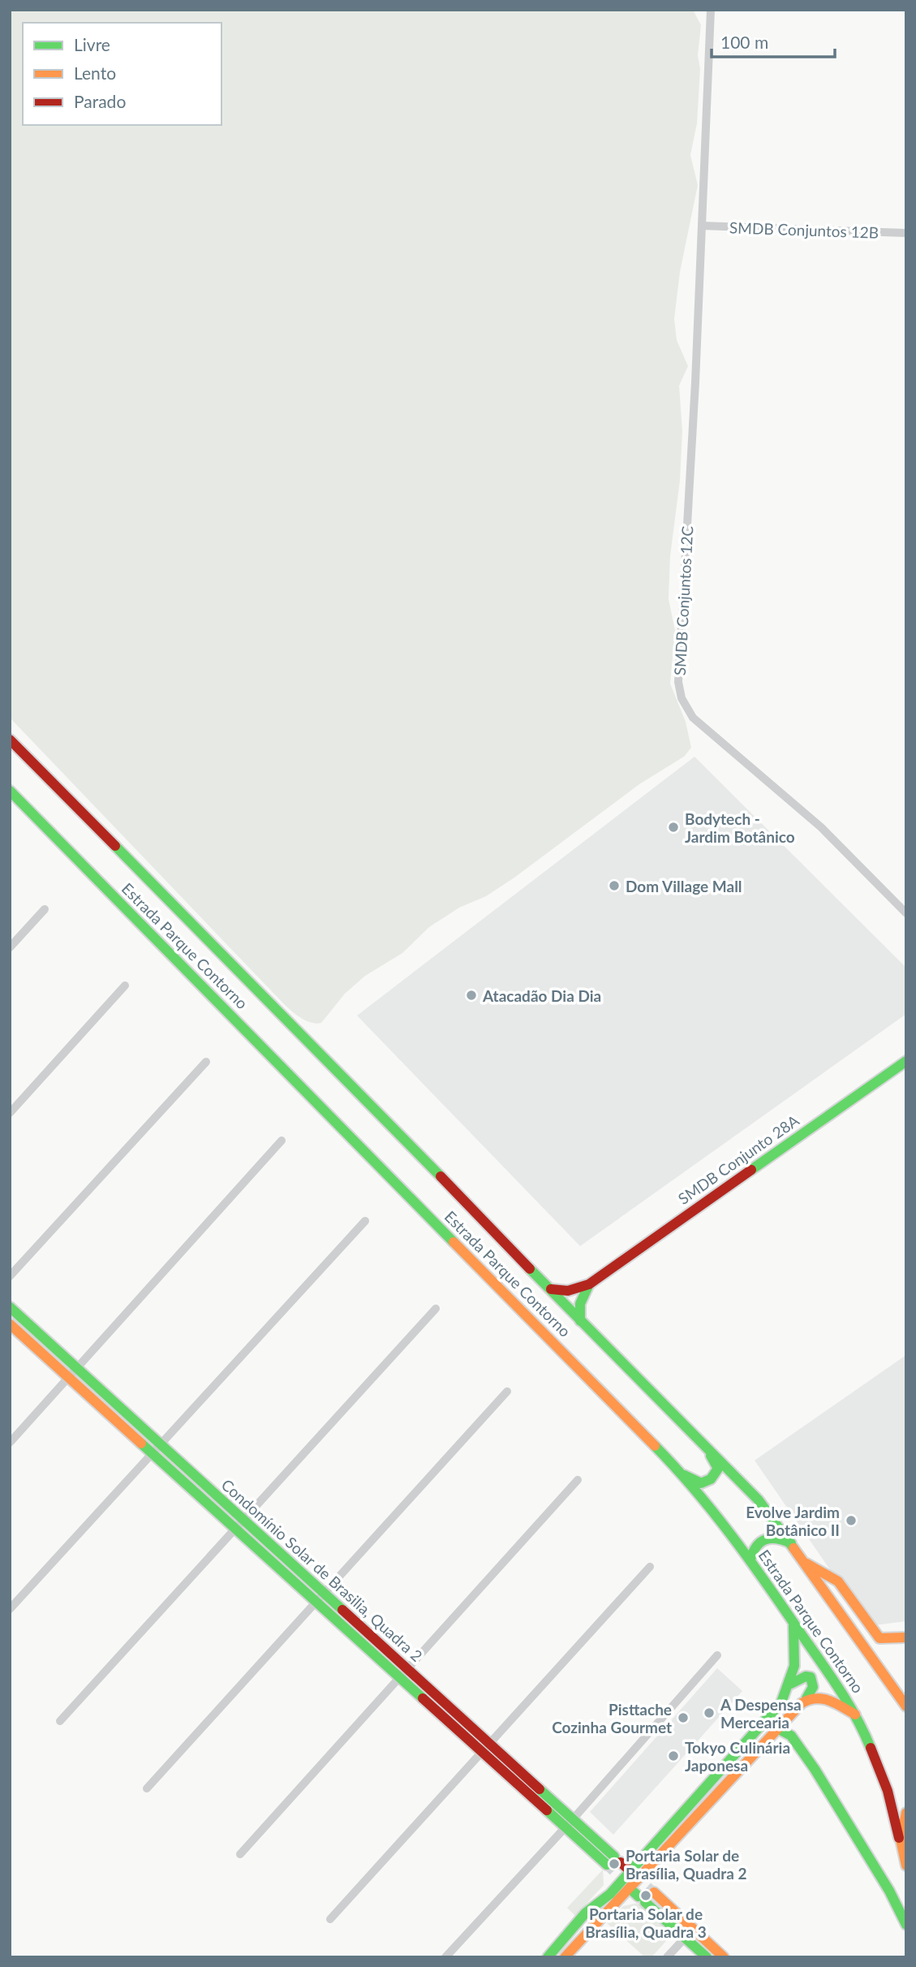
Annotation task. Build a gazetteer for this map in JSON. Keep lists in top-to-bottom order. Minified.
{"streets":{"main road":["Estrada Parque Contorno","SMDB Conjunto 28A","Condomínio Solar de Brasilia, Quadra 2"],"street":["SMDB Conjuntos 12B","SMDB Conjuntos 12C"]},"crossings":[["SMDB Conjuntos 12B","SMDB Conjuntos 12C"]],"places":["Bodytech - Jardim Botânico","Dom Village Mall","Atacadão Dia Dia","Evolve Jardim Botânico II","A Despensa Mercearia","Pisttache Cozinha Gourmet","Tokyo Culinária Japonesa","Portaria Solar de Brasília, Quadra 2","Portaria Solar de Brasília, Quadra 3"],"legend":["Livre","Lento","Parado"],"scale_bar":"100 m"}
